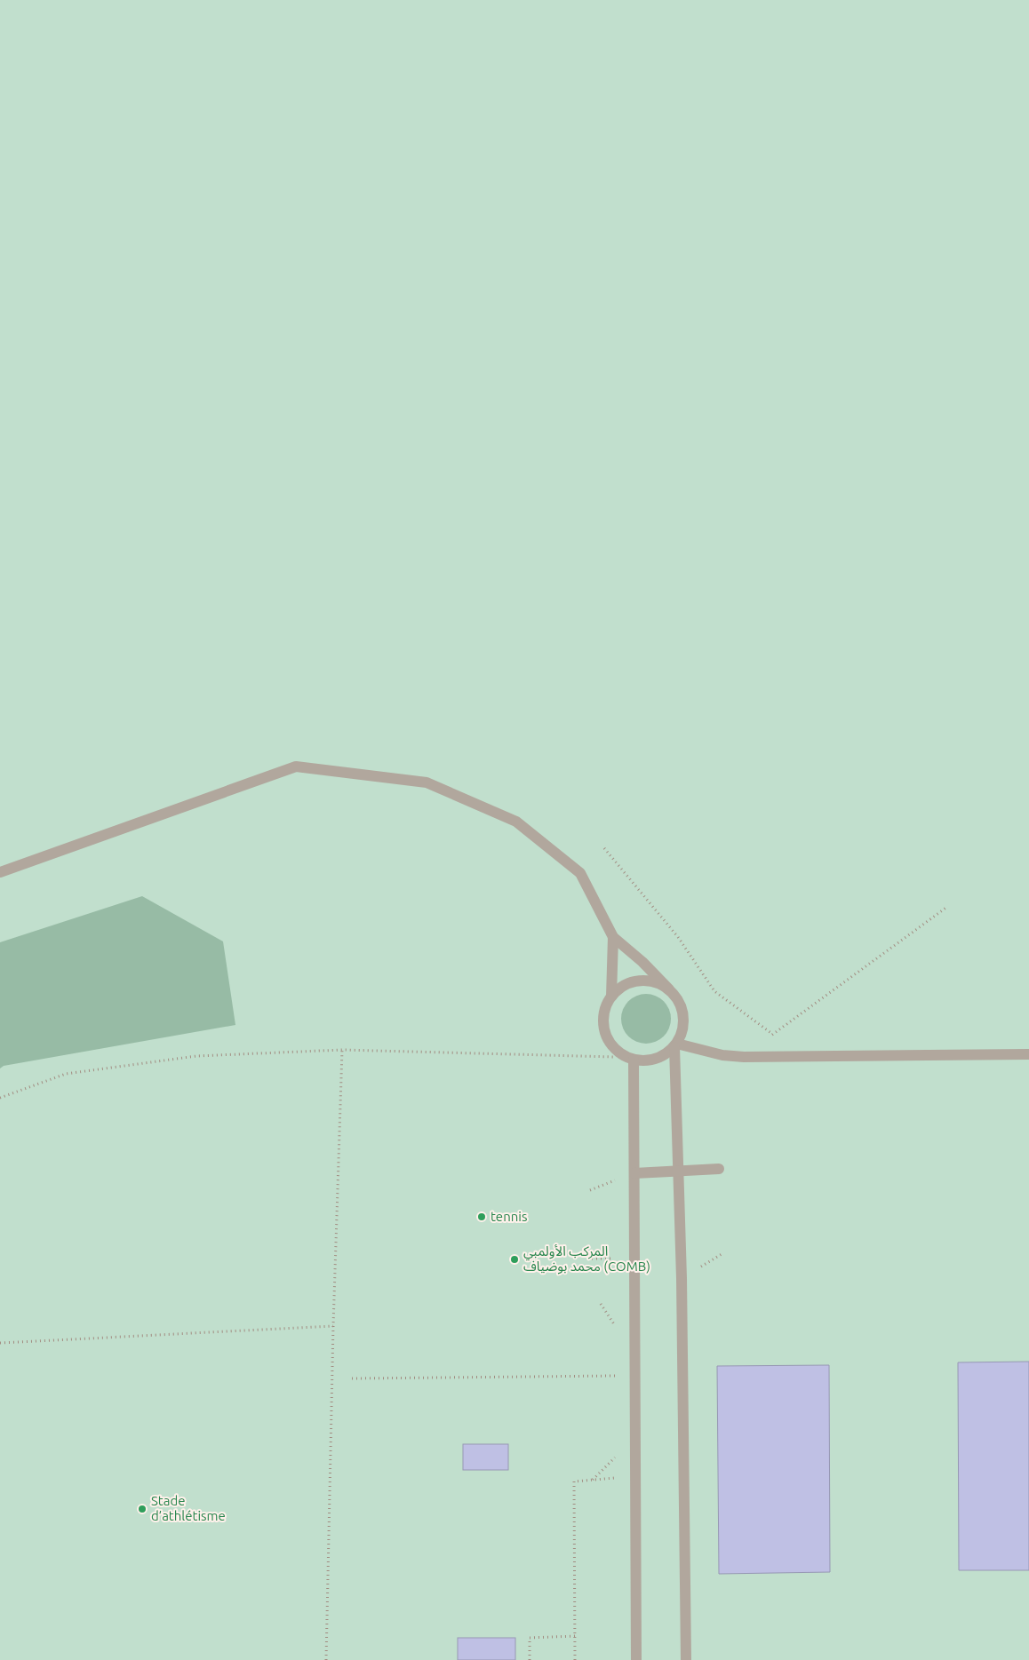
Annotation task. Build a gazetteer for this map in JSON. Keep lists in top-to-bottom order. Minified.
{"places":["tennis","المركب الأولمبي محمد بوضياف (COMB)","Stade d’athlétisme"]}
